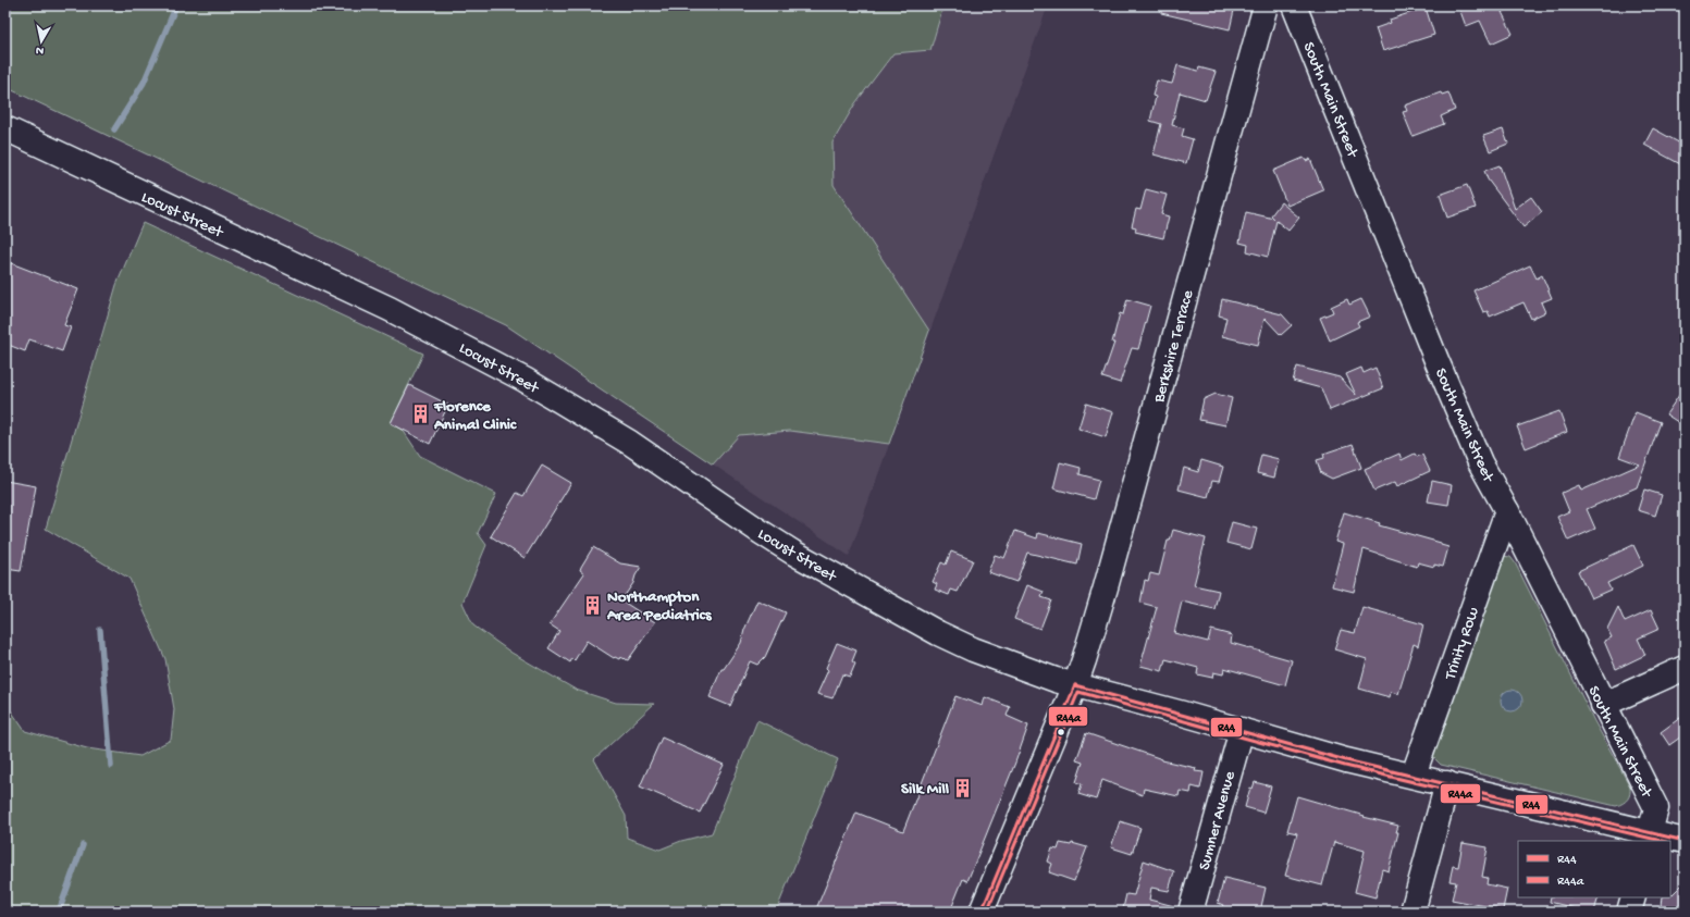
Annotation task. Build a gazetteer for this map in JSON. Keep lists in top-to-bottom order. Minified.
{"streets":{"main road":["South Main Street","Locust Street","Berkshire Terrace","Trinity Row","Sumner Avenue"]},"crossings":[["South Main Street","Locust Street"],["South Main Street","Trinity Row"],["Locust Street","Berkshire Terrace"],["Locust Street","Trinity Row"],["Locust Street","Sumner Avenue"]],"places":{"building":["Florence Animal Clinic","Northampton Area Pediatrics","Silk Mill"]},"lines":["transit line R44","transit line R44a"],"legend":["R44","R44a"],"north":"bottom"}
